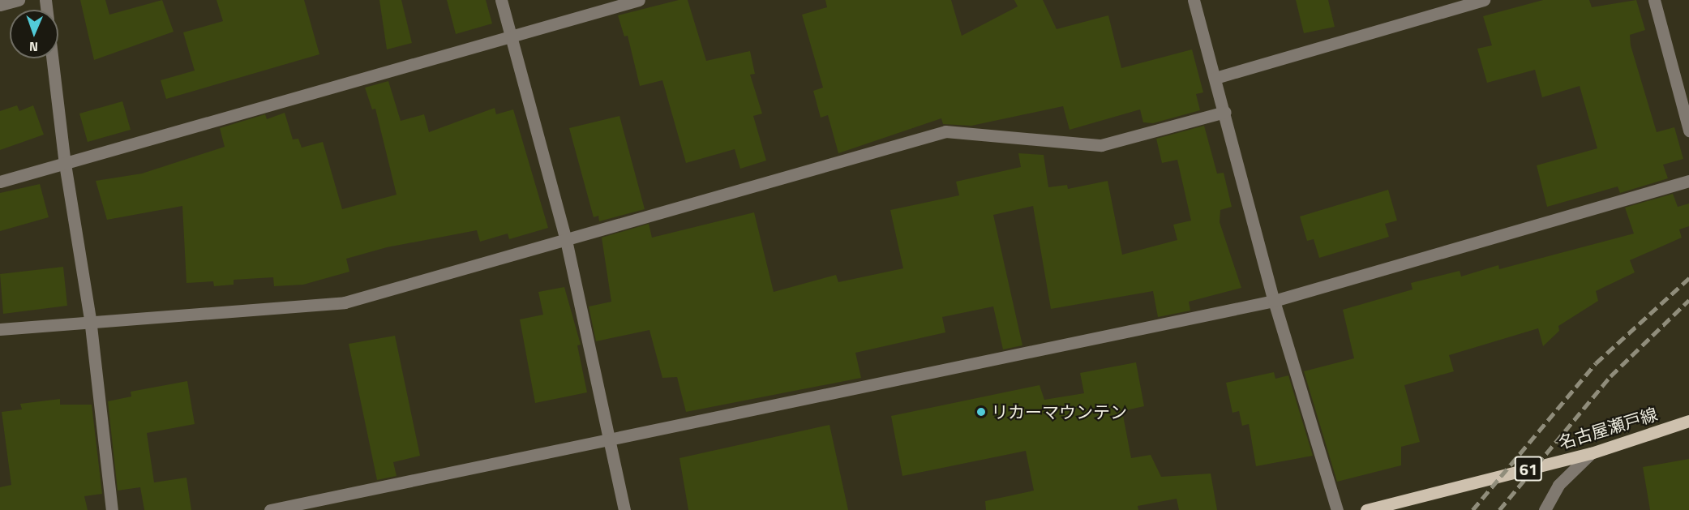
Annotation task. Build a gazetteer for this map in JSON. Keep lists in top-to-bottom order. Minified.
{"streets":{"main road":["名古屋瀬戸線","61"]},"places":["リカーマウンテン"],"north":"bottom"}
